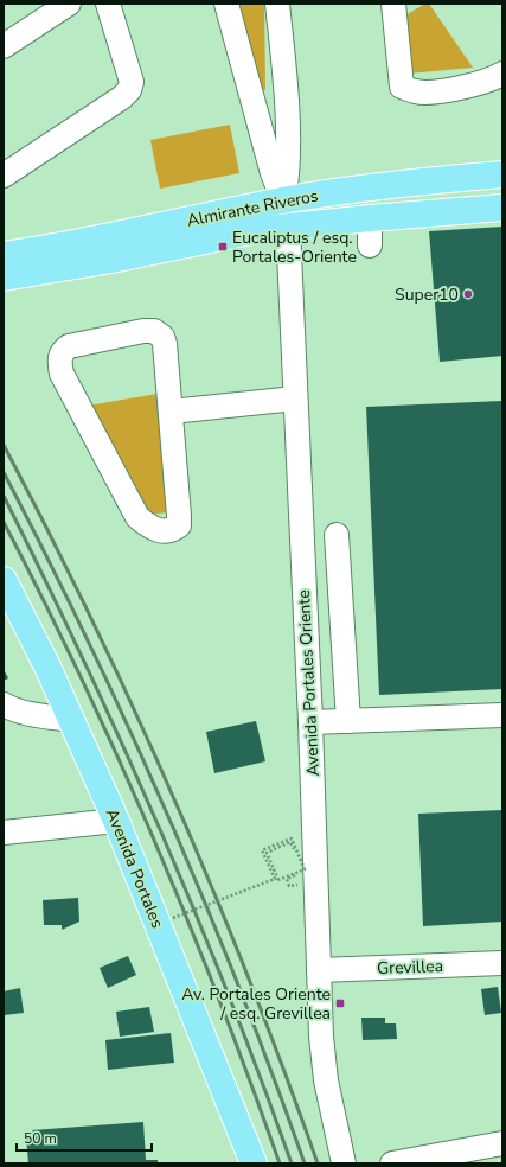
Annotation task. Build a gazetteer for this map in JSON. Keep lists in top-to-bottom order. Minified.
{"streets":{"main road":["Almirante Riveros","Avenida Portales"],"street":["Avenida Portales Oriente","Grevillea"]},"crossings":[["Almirante Riveros","Avenida Portales Oriente"],["Avenida Portales Oriente","Grevillea"]],"places":{"transit":["Eucaliptus / esq. Portales-Oriente","Av. Portales Oriente / esq. Grevillea"],"other":["Super10"]},"scale_bar":"50 m"}
